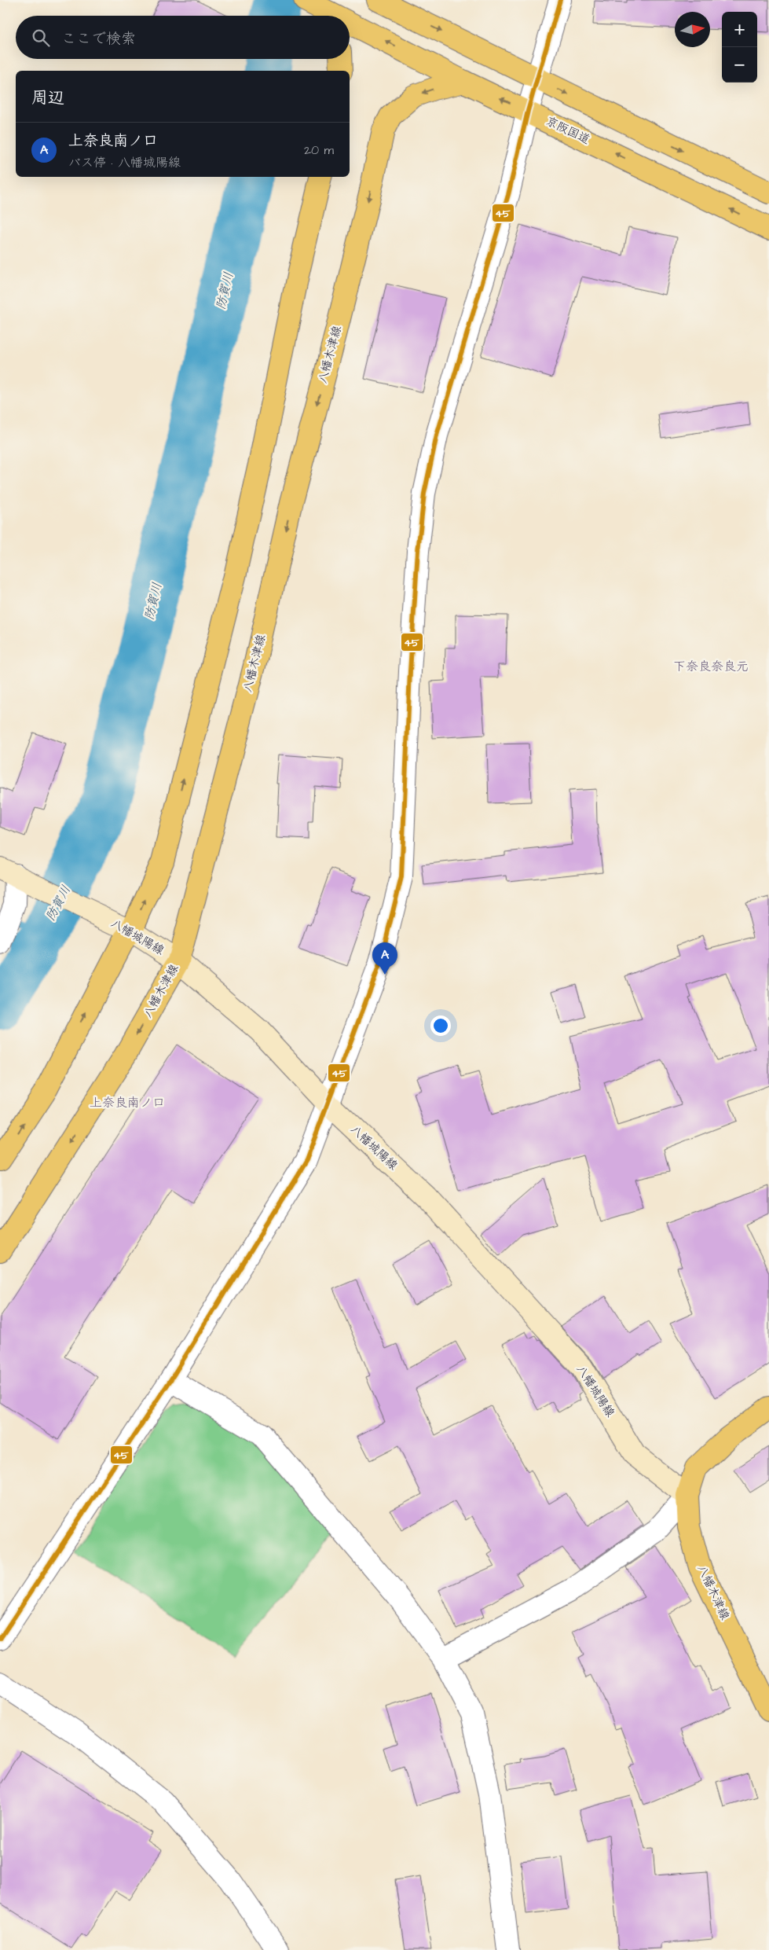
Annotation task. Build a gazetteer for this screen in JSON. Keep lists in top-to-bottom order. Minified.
{"streets":{"main road":["京阪国道","八幡木津線","八幡城陽線"]},"crossings":[["京阪国道","八幡木津線"],["八幡木津線","八幡城陽線"]],"districts":["下奈良奈良元","上奈良南ノ口"],"water":["防賀川"],"lines":["transit line 45"],"north":"right","page":{"map_buttons":["+","−"],"search":"ここで検索","heading":"周辺","list":[{"mark":"A","name":"上奈良南ノ口","note":"バス停 · 八幡城陽線","value":"20 m"}],"pins":"A"}}
